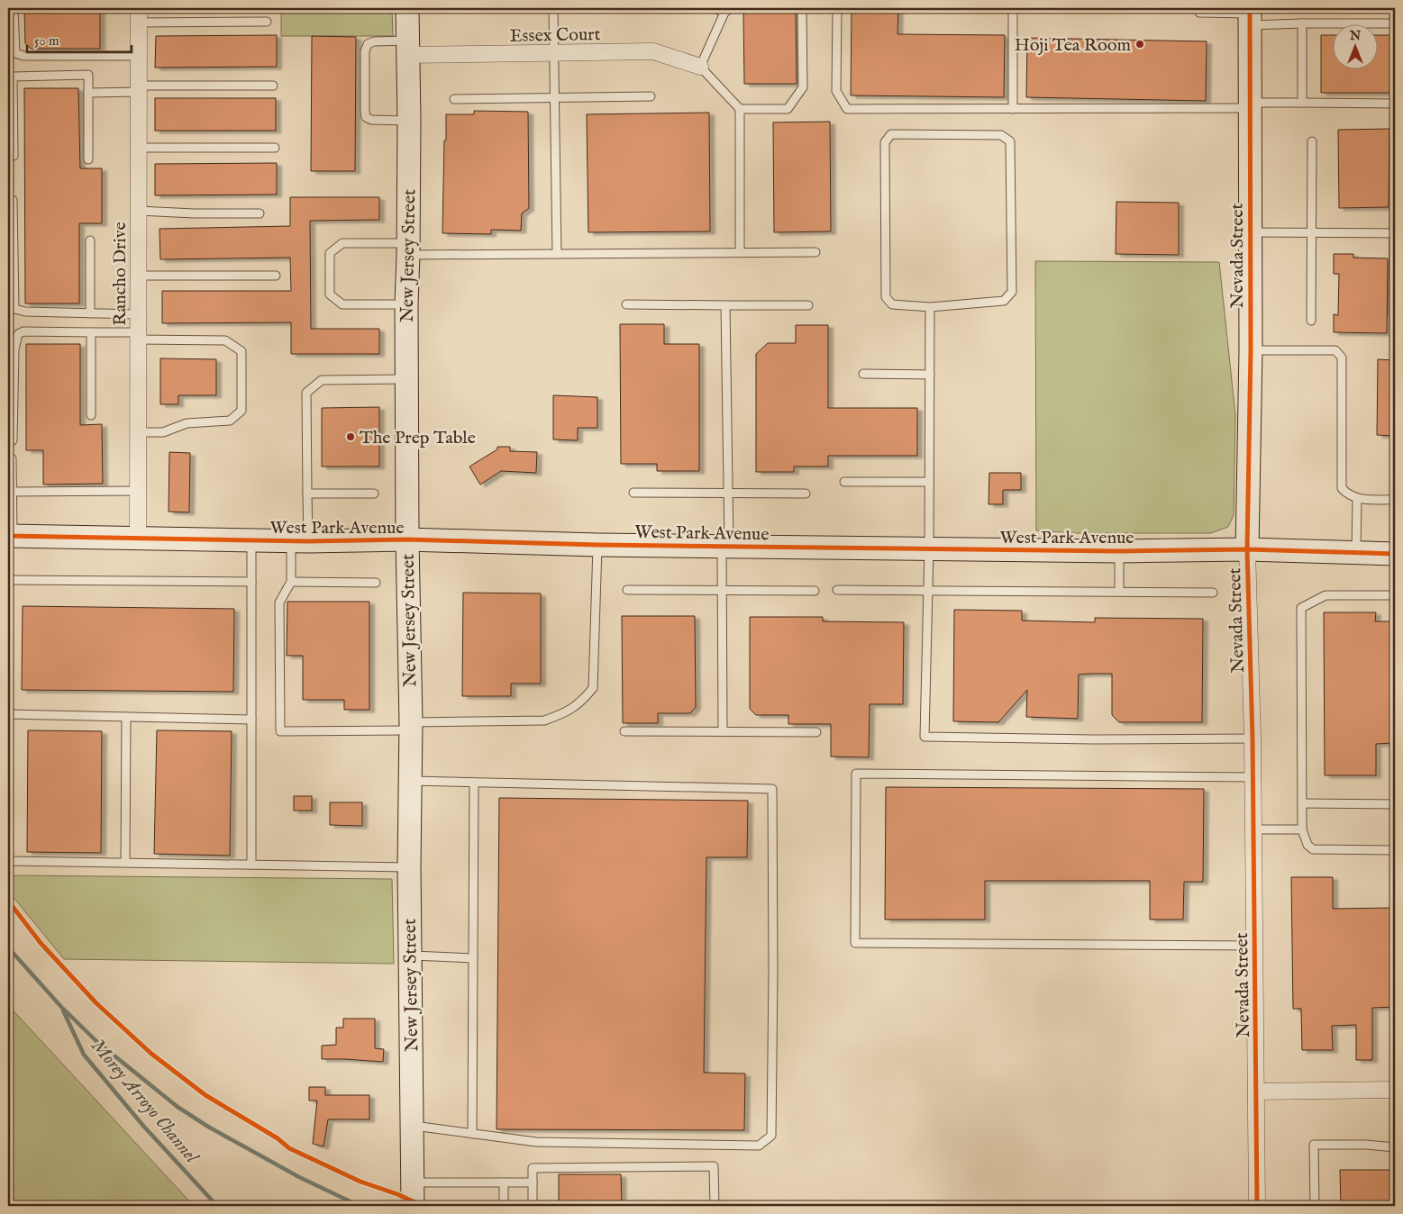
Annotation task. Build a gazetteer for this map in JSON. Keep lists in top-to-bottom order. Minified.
{"streets":{"street":["Essex Court","New Jersey Street","Nevada Street","Rancho Drive","West Park Avenue"]},"crossings":[["Essex Court","New Jersey Street"],["New Jersey Street","West Park Avenue"],["Nevada Street","West Park Avenue"],["Rancho Drive","West Park Avenue"]],"water":["Morey Arroyo Channel"],"places":["Hoji Tea Room","The Prep Table"],"scale_bar":"50 m","north":"top"}
